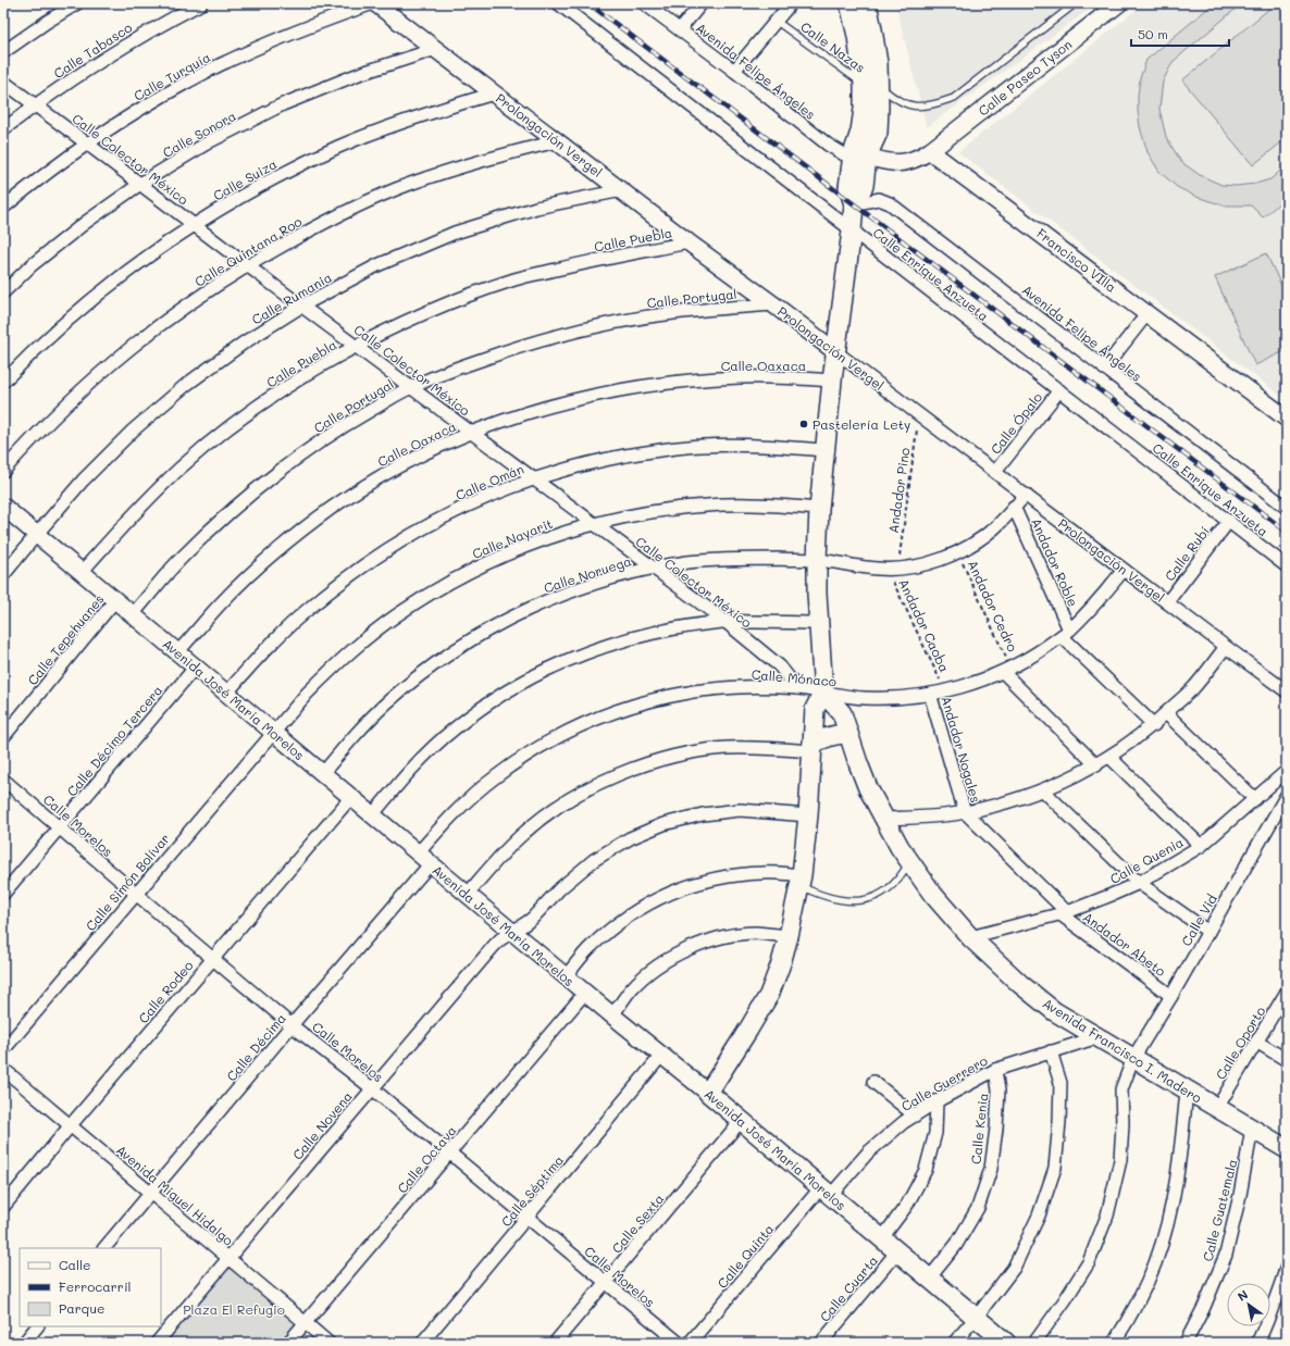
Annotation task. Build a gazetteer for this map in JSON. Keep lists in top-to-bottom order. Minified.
{"streets":{"main road":["Avenida José María Morelos","Avenida Francisco I. Madero"],"street":["Calle Tabasco","Avenida Felipe Ángeles","Calle Turquía","Calle Paseo Tyson","Calle Sonora","Prolongación Vergel","Calle Colector México","Calle Suiza","Calle Puebla","Calle Quintana Roo","Francisco VIlla","Calle Enrique Anzueta","Calle Rumania","Calle Portugal","Calle Oaxaca","Calle Ópalo","Calle Omán","Calle Nayarit","Calle Rubí","Andador Roble","Calle Noruega","Calle Tepehuanes","Calle Mónaco","Calle Décimo Tercera","Andador Nogales","Calle Morelos","Calle Quenia","Calle Simón Bolívar","Calle Vid","Andador Abeto","Calle Rodeo","Calle Oporto","Calle Décima","Calle Guerrero","Calle Novena","Calle Kenia","Calle Octava","Calle Séptima","Avenida Miguel Hidalgo","Calle Guatemala","Calle Sexta","Calle Quinta","Calle Cuarta"],"lane":["Calle Nazas"],"path":["Andador Pino","Andador Cedro","Andador Caoba"]},"crossings":[["Calle Tabasco","Calle Colector México"],["Calle Turquía","Prolongación Vergel"],["Calle Turquía","Calle Colector México"],["Calle Paseo Tyson","Francisco VIlla"],["Calle Sonora","Prolongación Vergel"],["Calle Sonora","Calle Colector México"],["Prolongación Vergel","Calle Suiza"],["Prolongación Vergel","Calle Puebla"],["Prolongación Vergel","Calle Quintana Roo"],["Prolongación Vergel","Calle Rumania"],["Prolongación Vergel","Calle Portugal"],["Prolongación Vergel","Calle Ópalo"],["Prolongación Vergel","Andador Pino"],["Prolongación Vergel","Calle Rubí"],["Prolongación Vergel","Calle Noruega"],["Prolongación Vergel","Calle Mónaco"],["Calle Colector México","Calle Suiza"],["Calle Colector México","Calle Puebla"],["Calle Colector México","Calle Quintana Roo"],["Calle Colector México","Calle Rumania"],["Calle Colector México","Calle Portugal"],["Calle Colector México","Calle Oaxaca"],["Calle Colector México","Calle Omán"],["Calle Colector México","Calle Nayarit"],["Calle Colector México","Calle Noruega"],["Calle Colector México","Calle Mónaco"],["Calle Puebla","Avenida José María Morelos"],["Calle Enrique Anzueta","Calle Ópalo"],["Calle Enrique Anzueta","Calle Rubí"],["Calle Rumania","Avenida José María Morelos"],["Calle Portugal","Avenida José María Morelos"],["Calle Oaxaca","Avenida José María Morelos"],["Calle Omán","Avenida José María Morelos"],["Andador Pino","Calle Noruega"],["Andador Pino","Andador Caoba"],["Calle Nayarit","Avenida José María Morelos"],["Calle Nayarit","Calle Simón Bolívar"],["Andador Roble","Calle Noruega"],["Andador Roble","Calle Mónaco"],["Calle Noruega","Andador Cedro"],["Calle Noruega","Andador Caoba"],["Calle Noruega","Avenida José María Morelos"],["Andador Cedro","Calle Mónaco"],["Andador Caoba","Calle Mónaco"],["Calle Tepehuanes","Avenida José María Morelos"],["Calle Mónaco","Avenida José María Morelos"],["Calle Mónaco","Andador Nogales"],["Calle Mónaco","Calle Décima"],["Calle Mónaco","Avenida Francisco I. Madero"],["Avenida José María Morelos","Calle Décimo Tercera"],["Avenida José María Morelos","Calle Simón Bolívar"],["Avenida José María Morelos","Calle Rodeo"],["Avenida José María Morelos","Calle Décima"],["Avenida José María Morelos","Calle Guerrero"],["Avenida José María Morelos","Calle Novena"],["Avenida José María Morelos","Calle Kenia"],["Avenida José María Morelos","Calle Octava"],["Avenida José María Morelos","Calle Séptima"],["Avenida José María Morelos","Calle Sexta"],["Avenida José María Morelos","Calle Quinta"],["Avenida José María Morelos","Calle Cuarta"],["Calle Décimo Tercera","Calle Morelos"],["Andador Nogales","Andador Abeto"],["Calle Morelos","Calle Simón Bolívar"],["Calle Morelos","Calle Rodeo"],["Calle Morelos","Calle Décima"],["Calle Morelos","Calle Novena"],["Calle Morelos","Calle Octava"],["Calle Morelos","Calle Séptima"],["Calle Morelos","Calle Sexta"],["Calle Quenia","Andador Abeto"],["Calle Quenia","Avenida Francisco I. Madero"],["Calle Vid","Andador Abeto"],["Calle Vid","Avenida Francisco I. Madero"],["Calle Rodeo","Avenida Miguel Hidalgo"],["Calle Oporto","Avenida Francisco I. Madero"],["Calle Décima","Avenida Miguel Hidalgo"],["Avenida Francisco I. Madero","Calle Guerrero"],["Avenida Francisco I. Madero","Calle Guatemala"],["Calle Guerrero","Calle Kenia"],["Calle Guerrero","Calle Quinta"],["Calle Novena","Avenida Miguel Hidalgo"],["Calle Octava","Avenida Miguel Hidalgo"]],"parks":["Plaza El Refugio"],"places":["Pastelería Lety"],"legend":["Calle","Ferrocarril","Parque"],"scale_bar":"50 m","north":"top left"}
